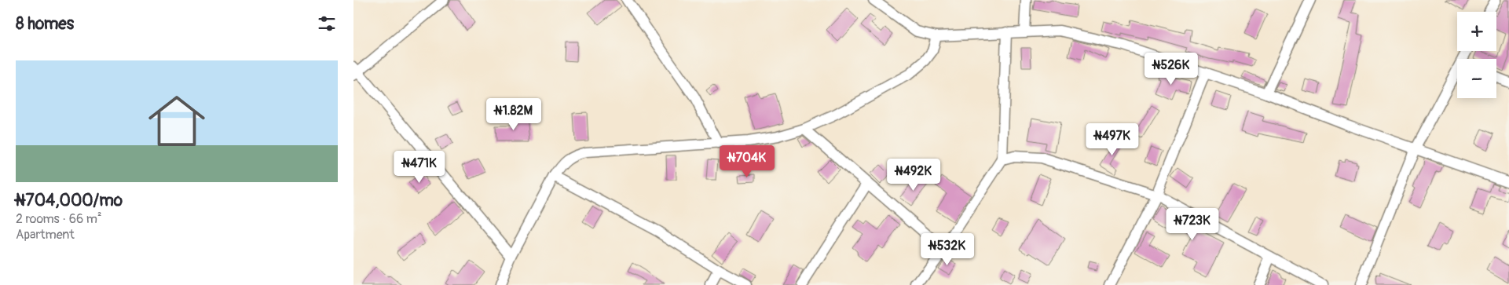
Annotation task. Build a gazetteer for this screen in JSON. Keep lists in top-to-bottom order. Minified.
{"page":{"heading":"8 homes","map_buttons":["+","−"],"list":[{"name":"₦704,000/mo","note":"2 rooms · 66 m² · Apartment"}],"price":["₦526K","₦1.82M","₦497K","₦704K","₦471K","₦492K","₦723K","₦532K"]}}
